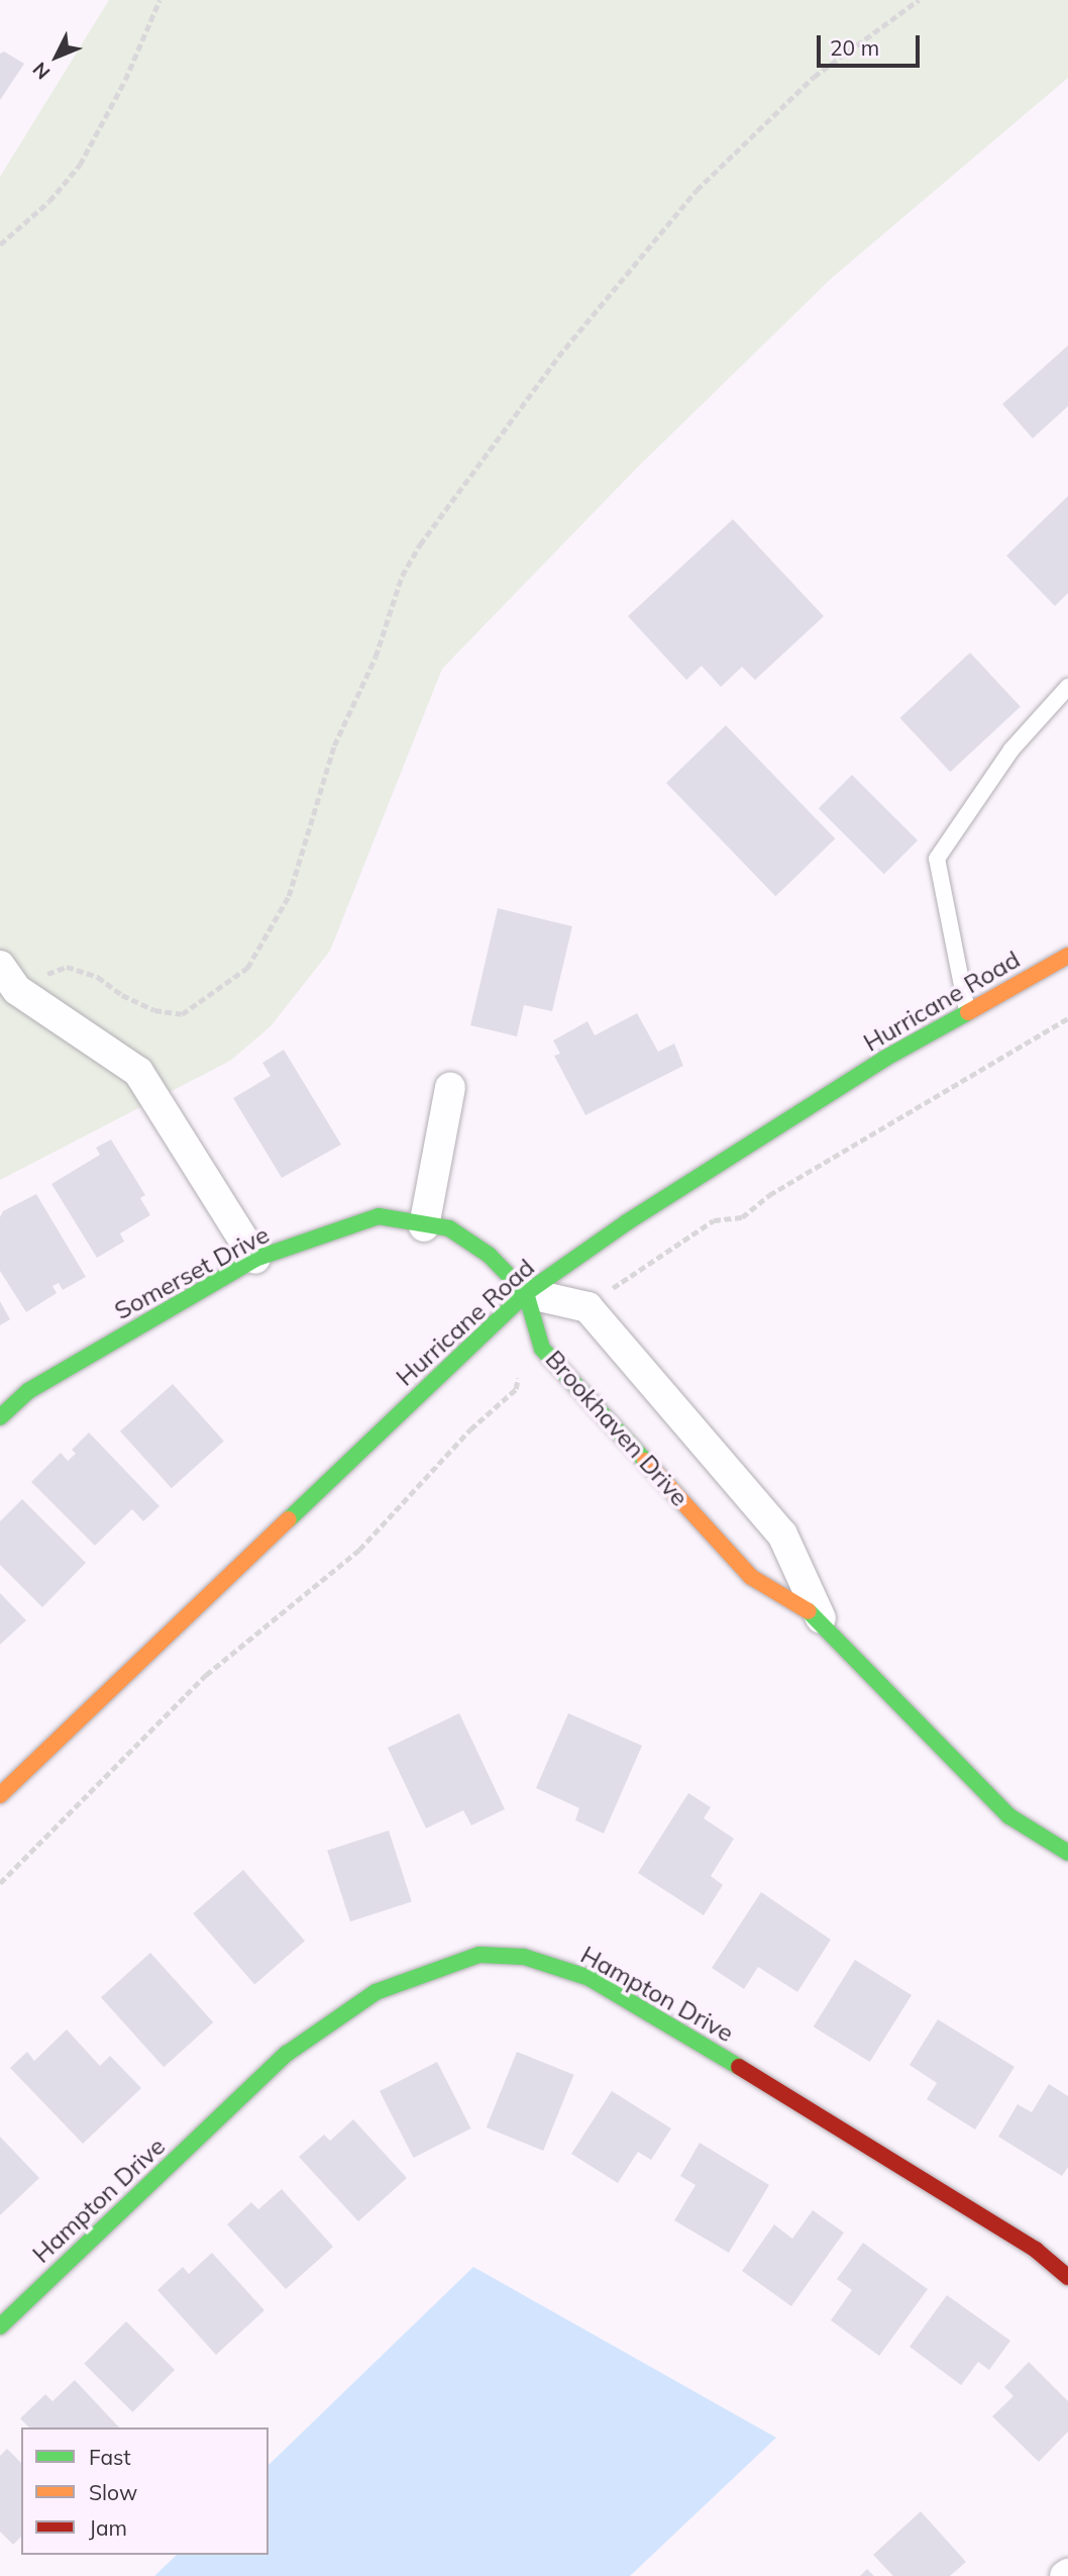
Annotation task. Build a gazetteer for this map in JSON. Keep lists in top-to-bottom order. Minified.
{"streets":{"street":["Hurricane Road","Somerset Drive","Brookhaven Drive","Hampton Drive"]},"crossings":[["Hurricane Road","Somerset Drive"],["Hurricane Road","Brookhaven Drive"],["Somerset Drive","Brookhaven Drive"]],"legend":["Fast","Slow","Jam"],"scale_bar":"20 m","north":"bottom left"}
